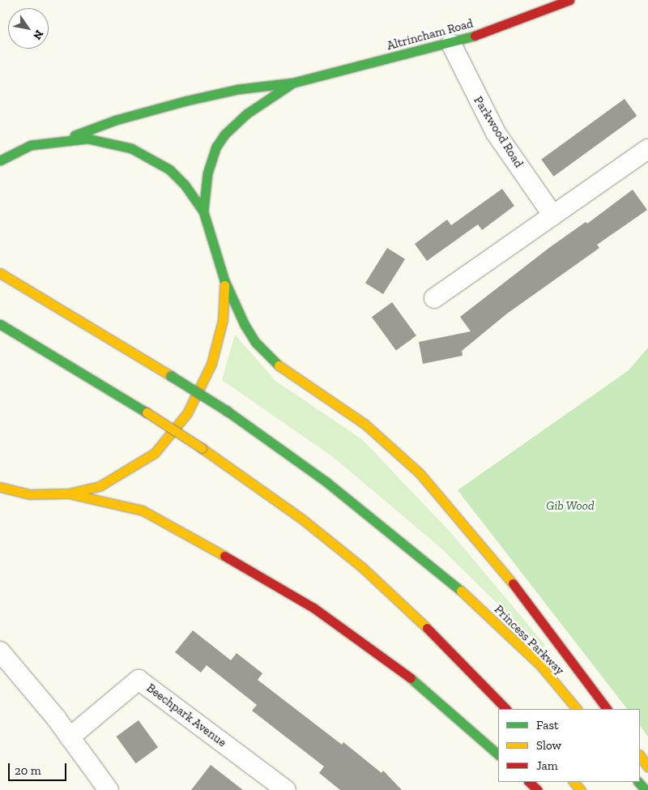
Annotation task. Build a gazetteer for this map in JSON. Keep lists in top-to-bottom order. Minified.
{"streets":{"highway":["Altrincham Road","Princess Parkway"],"street":["Parkwood Road","Beechpark Avenue"]},"crossings":[["Altrincham Road","Parkwood Road"]],"parks":["Gib Wood"],"legend":["Fast","Slow","Jam"],"scale_bar":"20 m","north":"bottom right"}
